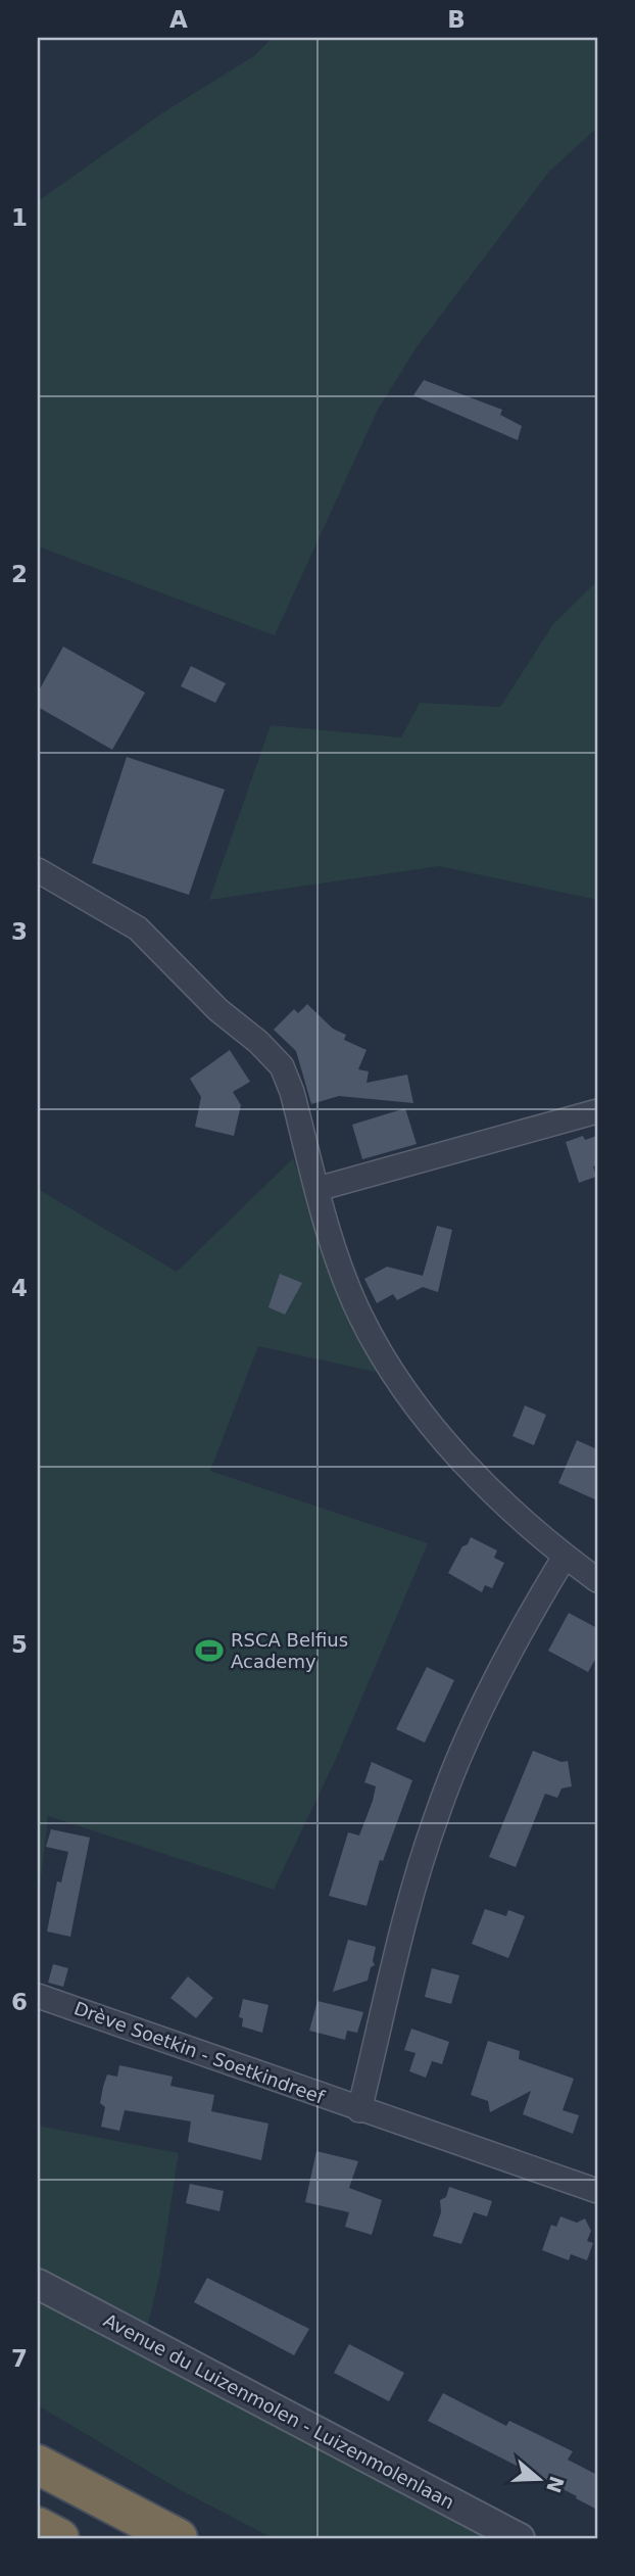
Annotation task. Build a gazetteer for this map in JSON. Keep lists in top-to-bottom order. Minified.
{"streets":{"street":["Drève Soetkin - Soetkindreef","Avenue du Luizenmolen - Luizenmolenlaan"]},"places":{"sports":["RSCA Belfius Academy"]},"north":"right","grid":{"columns":["A","B"],"rows":["1","2","3","4","5","6","7"]}}
